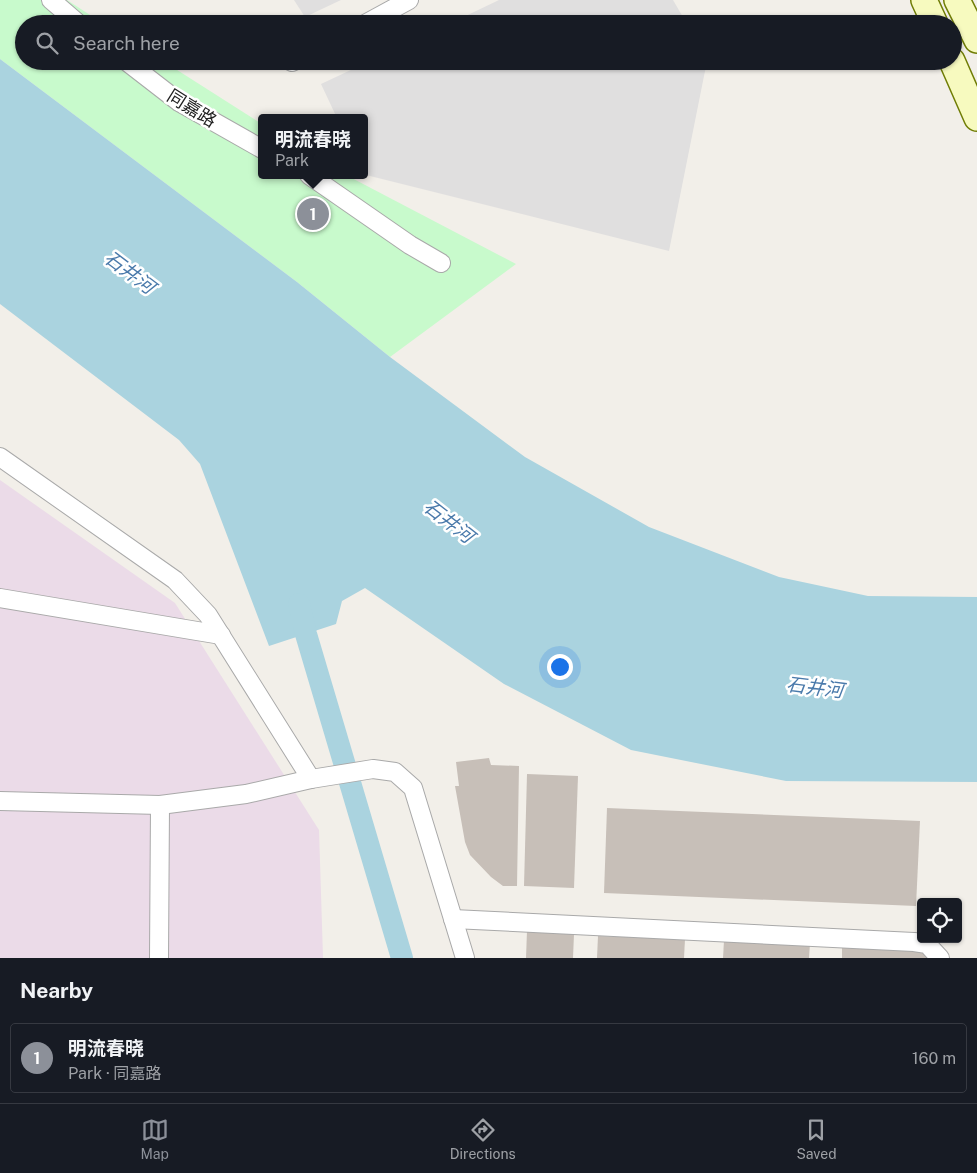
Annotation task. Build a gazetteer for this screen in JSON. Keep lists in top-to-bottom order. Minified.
{"streets":{"street":["同嘉路"]},"water":["石井河"],"page":{"search":"Search here","popup":["明流春晓","Park"],"pins":"1","heading":"Nearby","list":[{"mark":"1","name":"明流春晓","note":"Park · 同嘉路","value":"160 m"}],"nav":["Map","Directions","Saved"]}}
